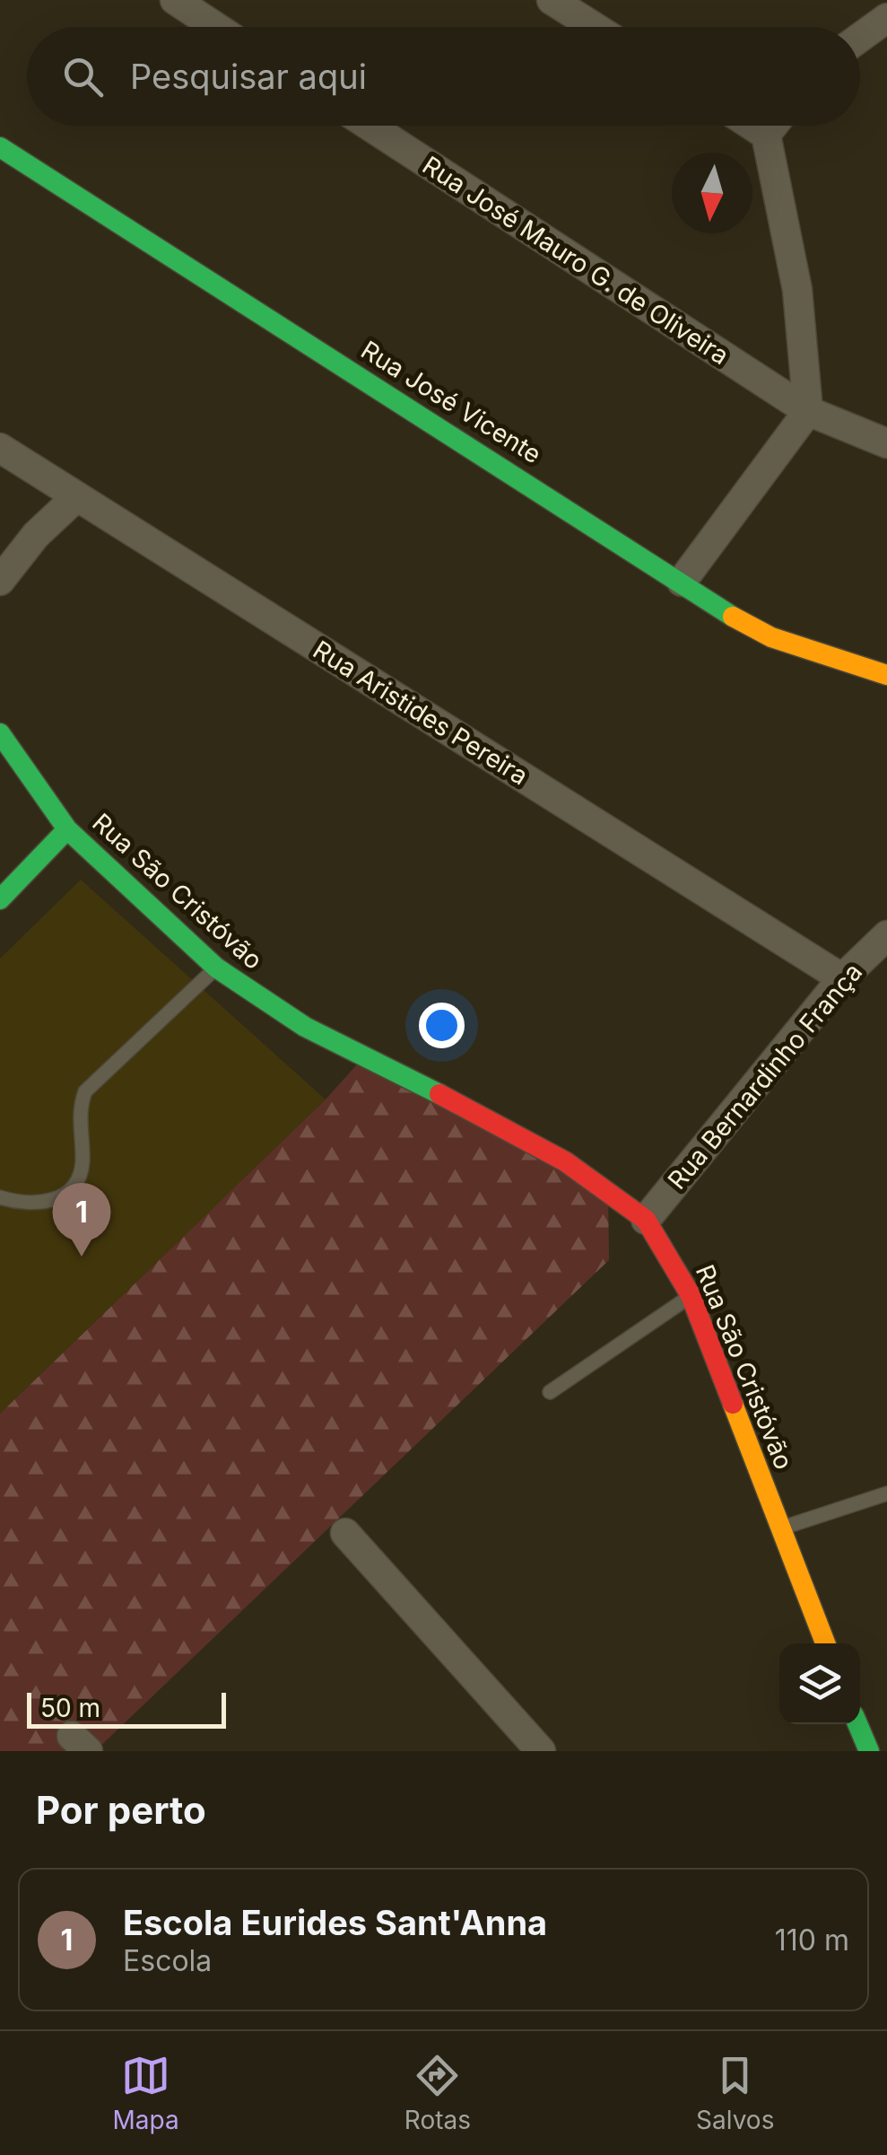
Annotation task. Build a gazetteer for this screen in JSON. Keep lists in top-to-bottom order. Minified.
{"streets":{"main road":["Rua José Vicente","Rua São Cristóvão"],"street":["Rua José Mauro G. de Oliveira","Rua Aristides Pereira","Rua Bernardinho França"]},"crossings":[["Rua Aristides Pereira","Rua Bernardinho França"],["Rua São Cristóvão","Rua Bernardinho França"]],"scale_bar":"50 m","north":"bottom","page":{"search":"Pesquisar aqui","pins":"1","scale":"50 m","heading":"Por perto","list":[{"mark":"1","name":"Escola Eurides Sant'Anna","note":"Escola","value":"110 m"}],"nav":["Mapa","Rotas","Salvos"]}}
